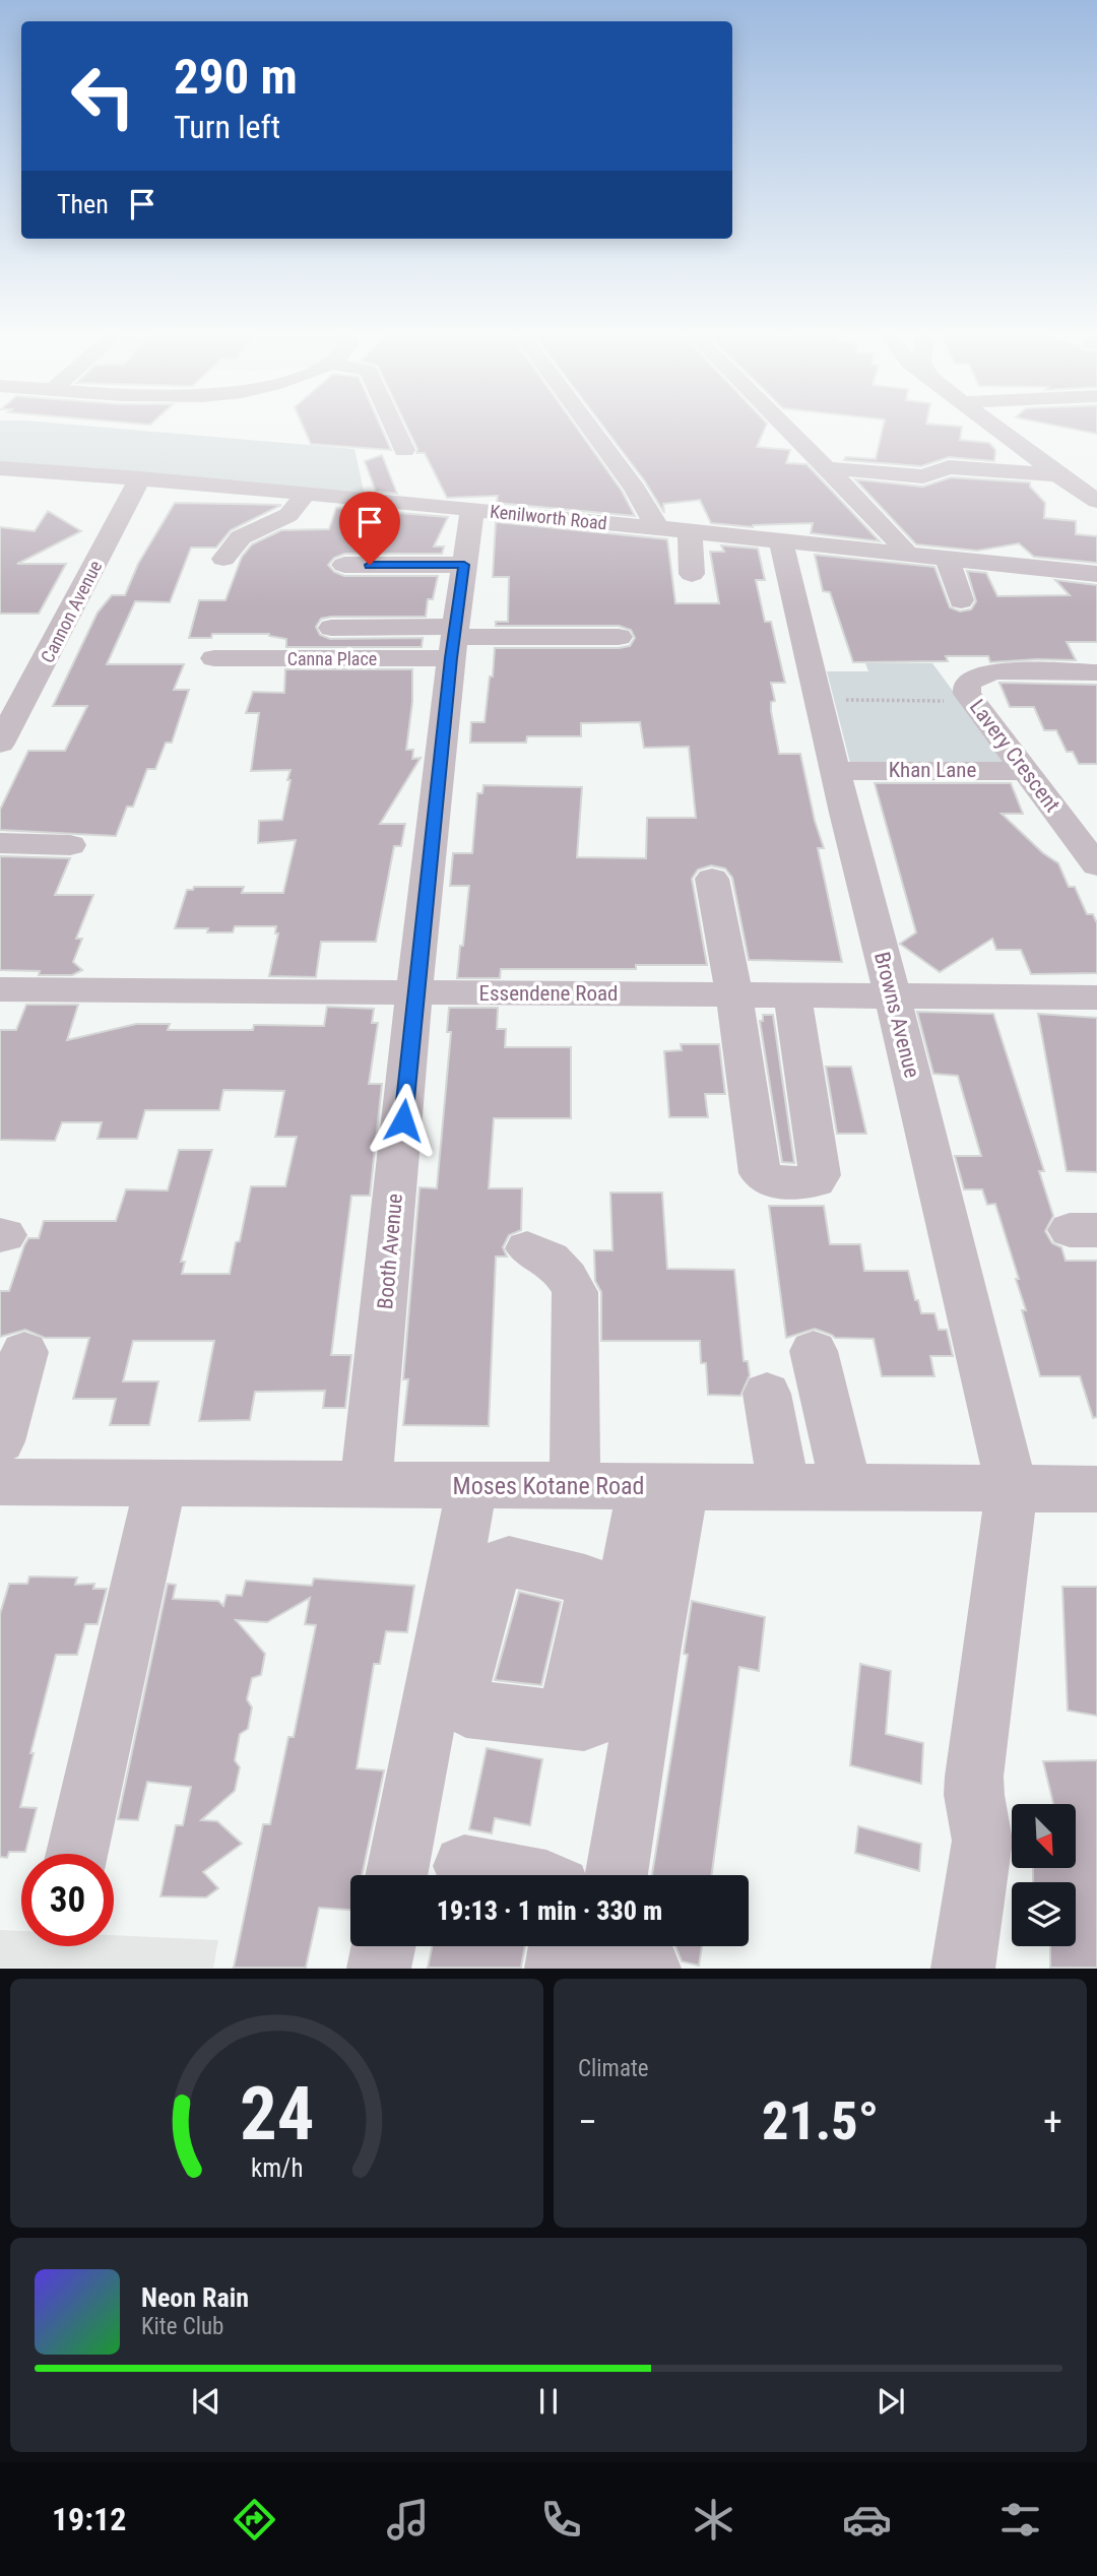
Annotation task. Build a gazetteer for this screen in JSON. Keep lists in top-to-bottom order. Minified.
{"streets":{"street":["Kenilworth Road","Cannon Avenue","Canna Place","Lavery Crescent","Khan Lane","Essendene Road","Browns Avenue","Booth Avenue","Moses Kotane Road"]},"crossings":[["Kenilworth Road","Cannon Avenue"],["Kenilworth Road","Browns Avenue"],["Kenilworth Road","Booth Avenue"],["Canna Place","Booth Avenue"],["Lavery Crescent","Khan Lane"],["Khan Lane","Browns Avenue"],["Essendene Road","Browns Avenue"],["Essendene Road","Booth Avenue"],["Browns Avenue","Moses Kotane Road"],["Booth Avenue","Moses Kotane Road"]],"north":"bottom right","page":{"turn":["290 m","Turn left"],"then":"Then","limit":"30","trip":"19:13 · 1 min · 330 m","tile":"Climate","heat":["−","21.5°","+"],"song":["Neon Rain","Kite Club"],"tabs":"19:12","gauge":["24","km/h"]}}
